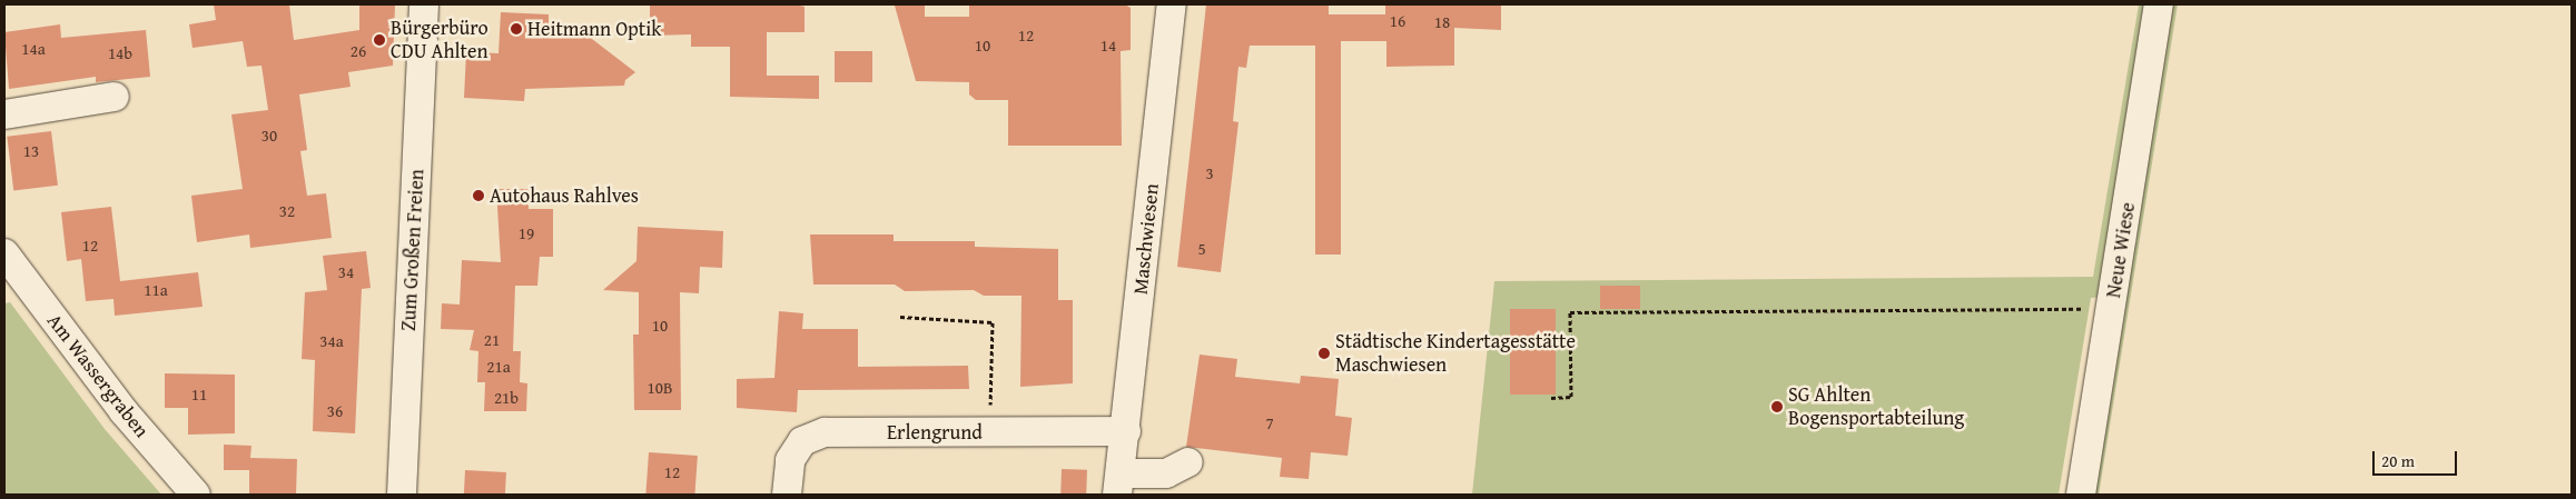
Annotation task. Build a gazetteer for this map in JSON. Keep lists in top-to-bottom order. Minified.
{"streets":{"street":["Maschwiesen","Zum Großen Freien","Neue Wiese","Am Wassergraben","Erlengrund"]},"crossings":[["Maschwiesen","Erlengrund"]],"places":["Heitmann Optik","Bürgerbüro CDU Ahlten","Autohaus Rahlves","Städtische Kindertagesstätte Maschwiesen","SG Ahlten Bogensportabteilung"],"house_numbers":["16","18","12","10","14","14a","26","14b","30","13","3","32","19","12","5","34","11a","10","21","34a","21a","10B","11","21b","36","7","12"],"scale_bar":"20 m"}
